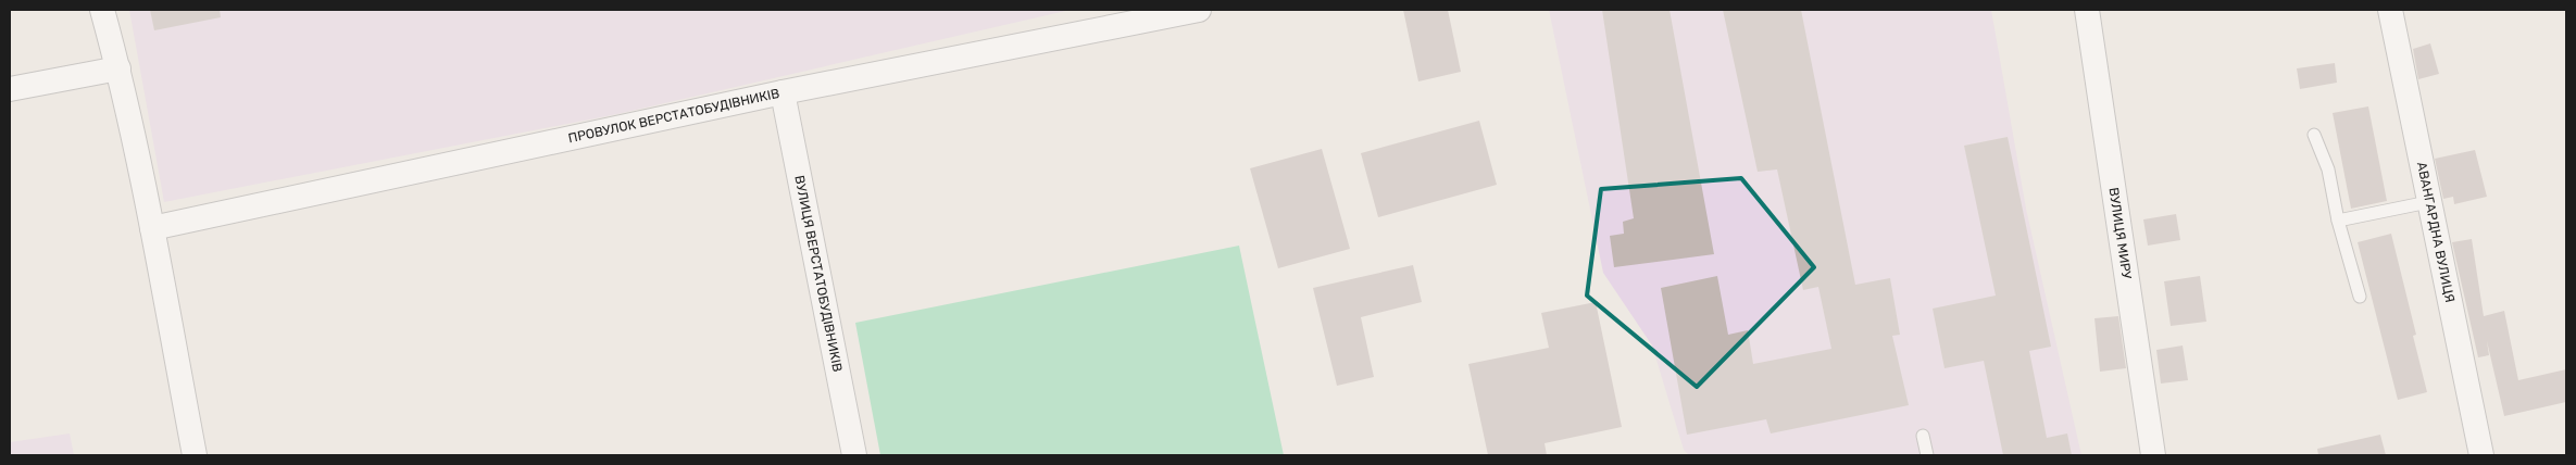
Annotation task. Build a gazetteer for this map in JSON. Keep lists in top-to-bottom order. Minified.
{"streets":{"street":["ПРОВУЛОК ВЕРСТАТОБУДІВНИКІВ","ВУЛИЦЯ МИРУ","АВАНГАРДНА ВУЛИЦЯ","ВУЛИЦЯ ВЕРСТАТОБУДІВНИКІВ"]},"crossings":[["ПРОВУЛОК ВЕРСТАТОБУДІВНИКІВ","ВУЛИЦЯ ВЕРСТАТОБУДІВНИКІВ"]]}
